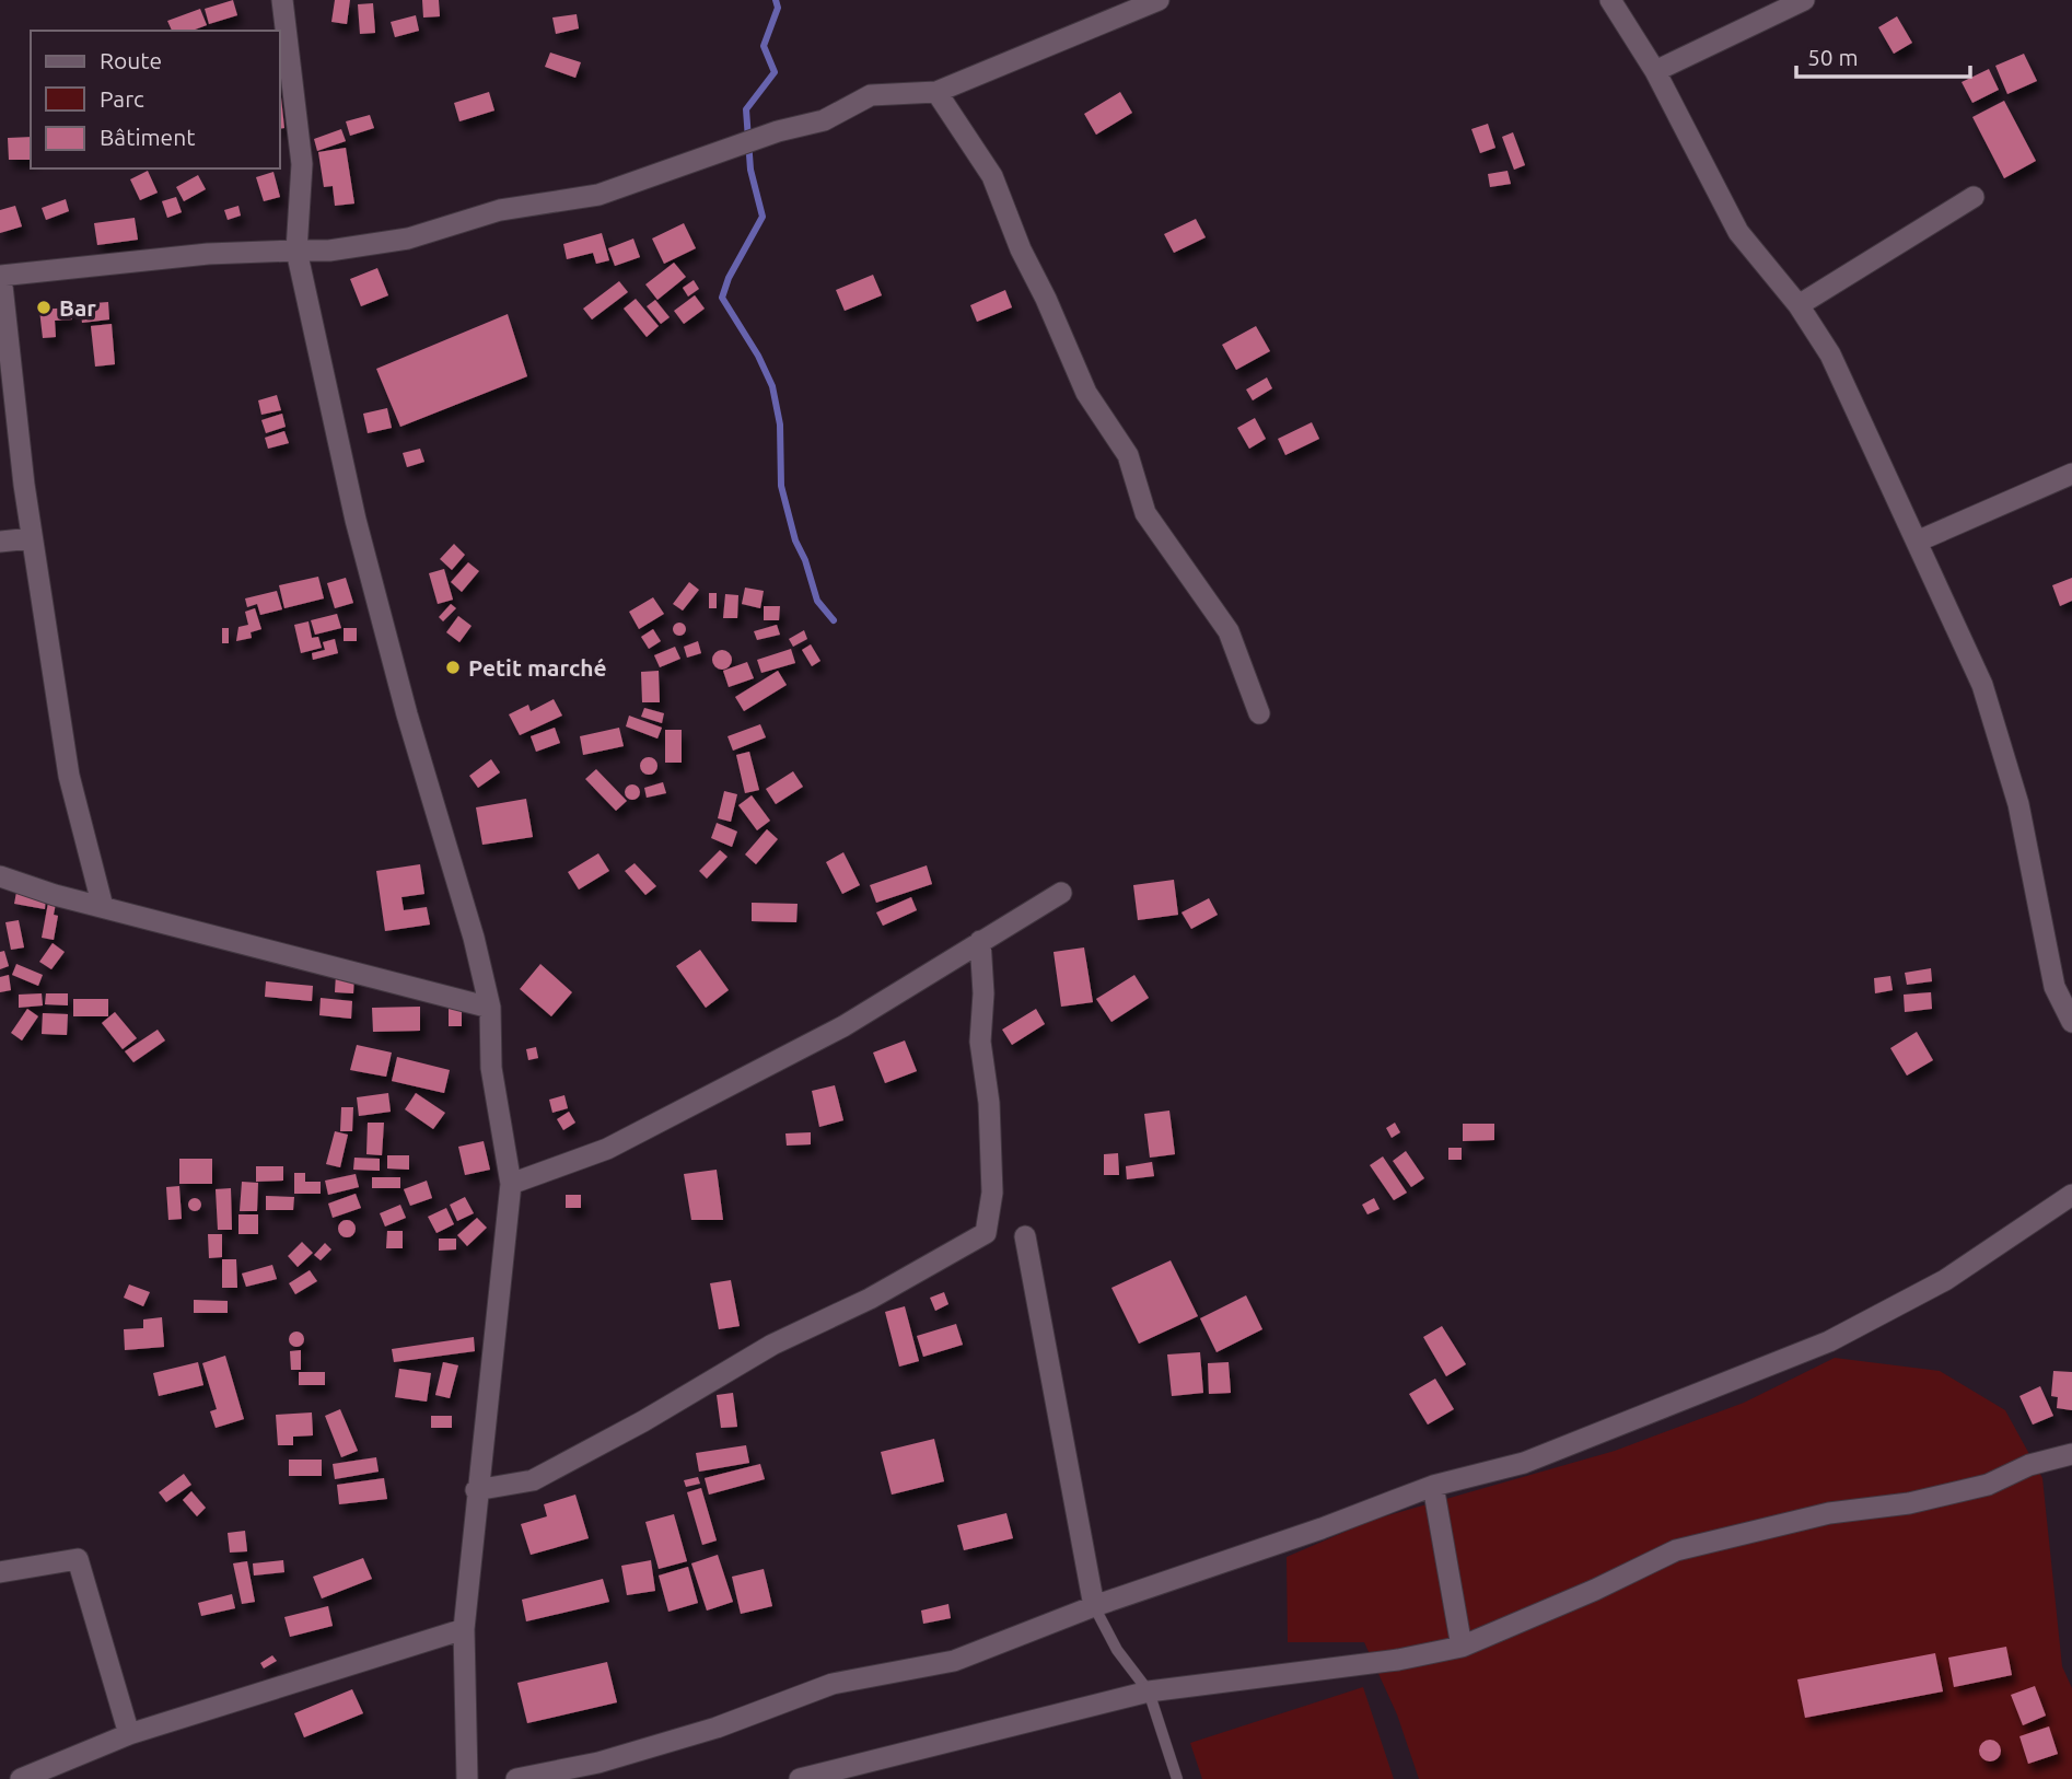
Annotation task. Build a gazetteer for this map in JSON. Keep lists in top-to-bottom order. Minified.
{"places":["Bar","Petit marché"],"legend":["Route","Parc","Bâtiment"],"scale_bar":"50 m"}
